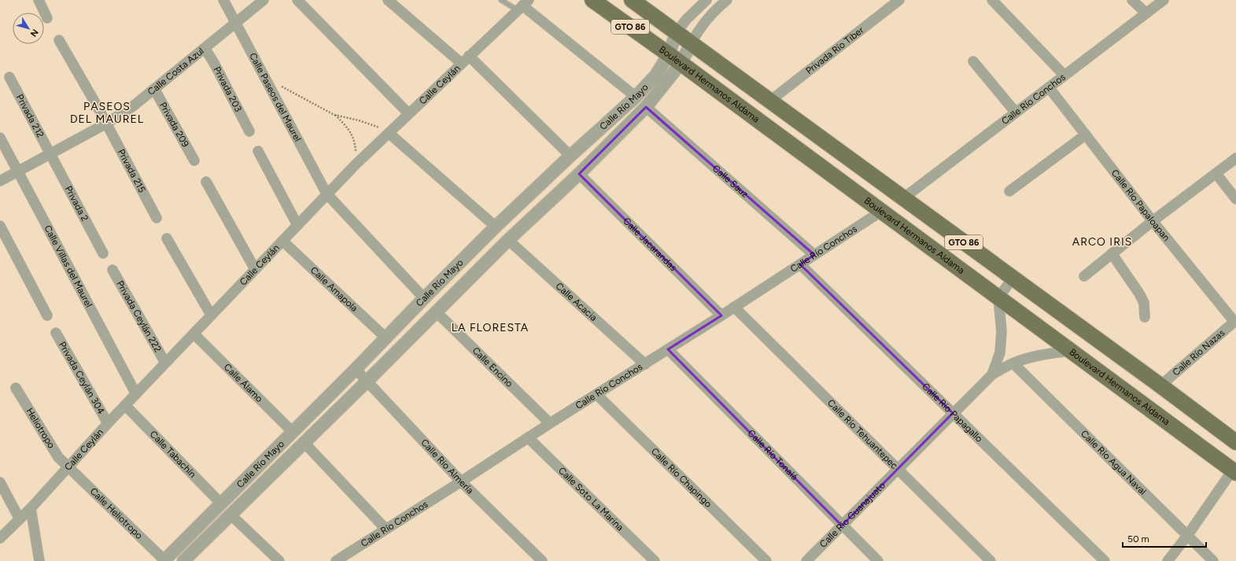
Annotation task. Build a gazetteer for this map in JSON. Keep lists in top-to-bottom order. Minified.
{"streets":{"main road":["GTO 86","Boulevard Hermanos Aldama"],"street":["Privada Río Tiber","Calle Costa Azul","Calle Ceylán","Privada 203","Calle Paseos del Maurel","Calle Río Conchos","Calle Río Mayo","Privada 212","Privada 209","Privada 215","Calle Sauz","Privada 2","Calle Río Papaloapan","Calle Jacarandas","Calle Villas del Maurel","Calle Amapola","Calle Acacia","Privada Ceylán 222","Calle Río Nazas","Calle Encino","Privada Ceylán 304","Calle Álamo","Calle Río Papagallo","Heliotropo","Calle Río Tehuantepec","Calle Tabachín","Calle Río Tonalá","Calle Río Agua Naval","Calle Río Almería","Calle Río Chapingo","Calle Soto La Marina","Calle Heliotropo","Calle Río Guanajuato"]},"crossings":[["GTO 86","Privada Río Tiber"],["GTO 86","Calle Río Conchos"],["GTO 86","Calle Río Mayo"],["GTO 86","Calle Río Nazas"],["Calle Costa Azul","Privada 203"],["Calle Costa Azul","Calle Paseos del Maurel"],["Calle Costa Azul","Privada 212"],["Calle Costa Azul","Privada 209"],["Calle Costa Azul","Privada 215"],["Calle Costa Azul","Privada 2"],["Calle Costa Azul","Calle Villas del Maurel"],["Calle Ceylán","Calle Paseos del Maurel"],["Calle Ceylán","Calle Villas del Maurel"],["Calle Ceylán","Calle Amapola"],["Calle Ceylán","Privada Ceylán 222"],["Calle Ceylán","Privada Ceylán 304"],["Calle Ceylán","Calle Álamo"],["Calle Ceylán","Heliotropo"],["Calle Ceylán","Calle Tabachín"],["Calle Ceylán","Calle Heliotropo"],["Boulevard Hermanos Aldama","Calle Río Conchos"],["Boulevard Hermanos Aldama","Calle Río Mayo"],["Boulevard Hermanos Aldama","Calle Río Guanajuato"],["Calle Río Conchos","Calle Sauz"],["Calle Río Conchos","Calle Río Papaloapan"],["Calle Río Conchos","Calle Jacarandas"],["Calle Río Conchos","Calle Acacia"],["Calle Río Conchos","Calle Encino"],["Calle Río Conchos","Calle Río Papagallo"],["Calle Río Conchos","Calle Río Tehuantepec"],["Calle Río Conchos","Calle Río Tonalá"],["Calle Río Conchos","Calle Río Almería"],["Calle Río Conchos","Calle Río Chapingo"],["Calle Río Conchos","Calle Soto La Marina"],["Calle Río Mayo","Calle Sauz"],["Calle Río Mayo","Calle Jacarandas"],["Calle Río Mayo","Calle Amapola"],["Calle Río Mayo","Calle Acacia"],["Calle Río Mayo","Calle Encino"],["Calle Río Mayo","Calle Álamo"],["Calle Río Mayo","Calle Tabachín"],["Calle Río Mayo","Calle Río Almería"],["Calle Río Mayo","Calle Heliotropo"],["Privada 212","Privada 2"],["Calle Río Papaloapan","Calle Río Nazas"],["Calle Río Papagallo","Calle Río Guanajuato"],["Heliotropo","Calle Heliotropo"],["Calle Río Tehuantepec","Calle Río Guanajuato"],["Calle Río Tonalá","Calle Río Guanajuato"],["Calle Río Agua Naval","Calle Río Guanajuato"]],"districts":["PASEOS DEL MAUREL","ARCO IRIS","LA FLORESTA"],"scale_bar":"50 m","north":"bottom right"}
